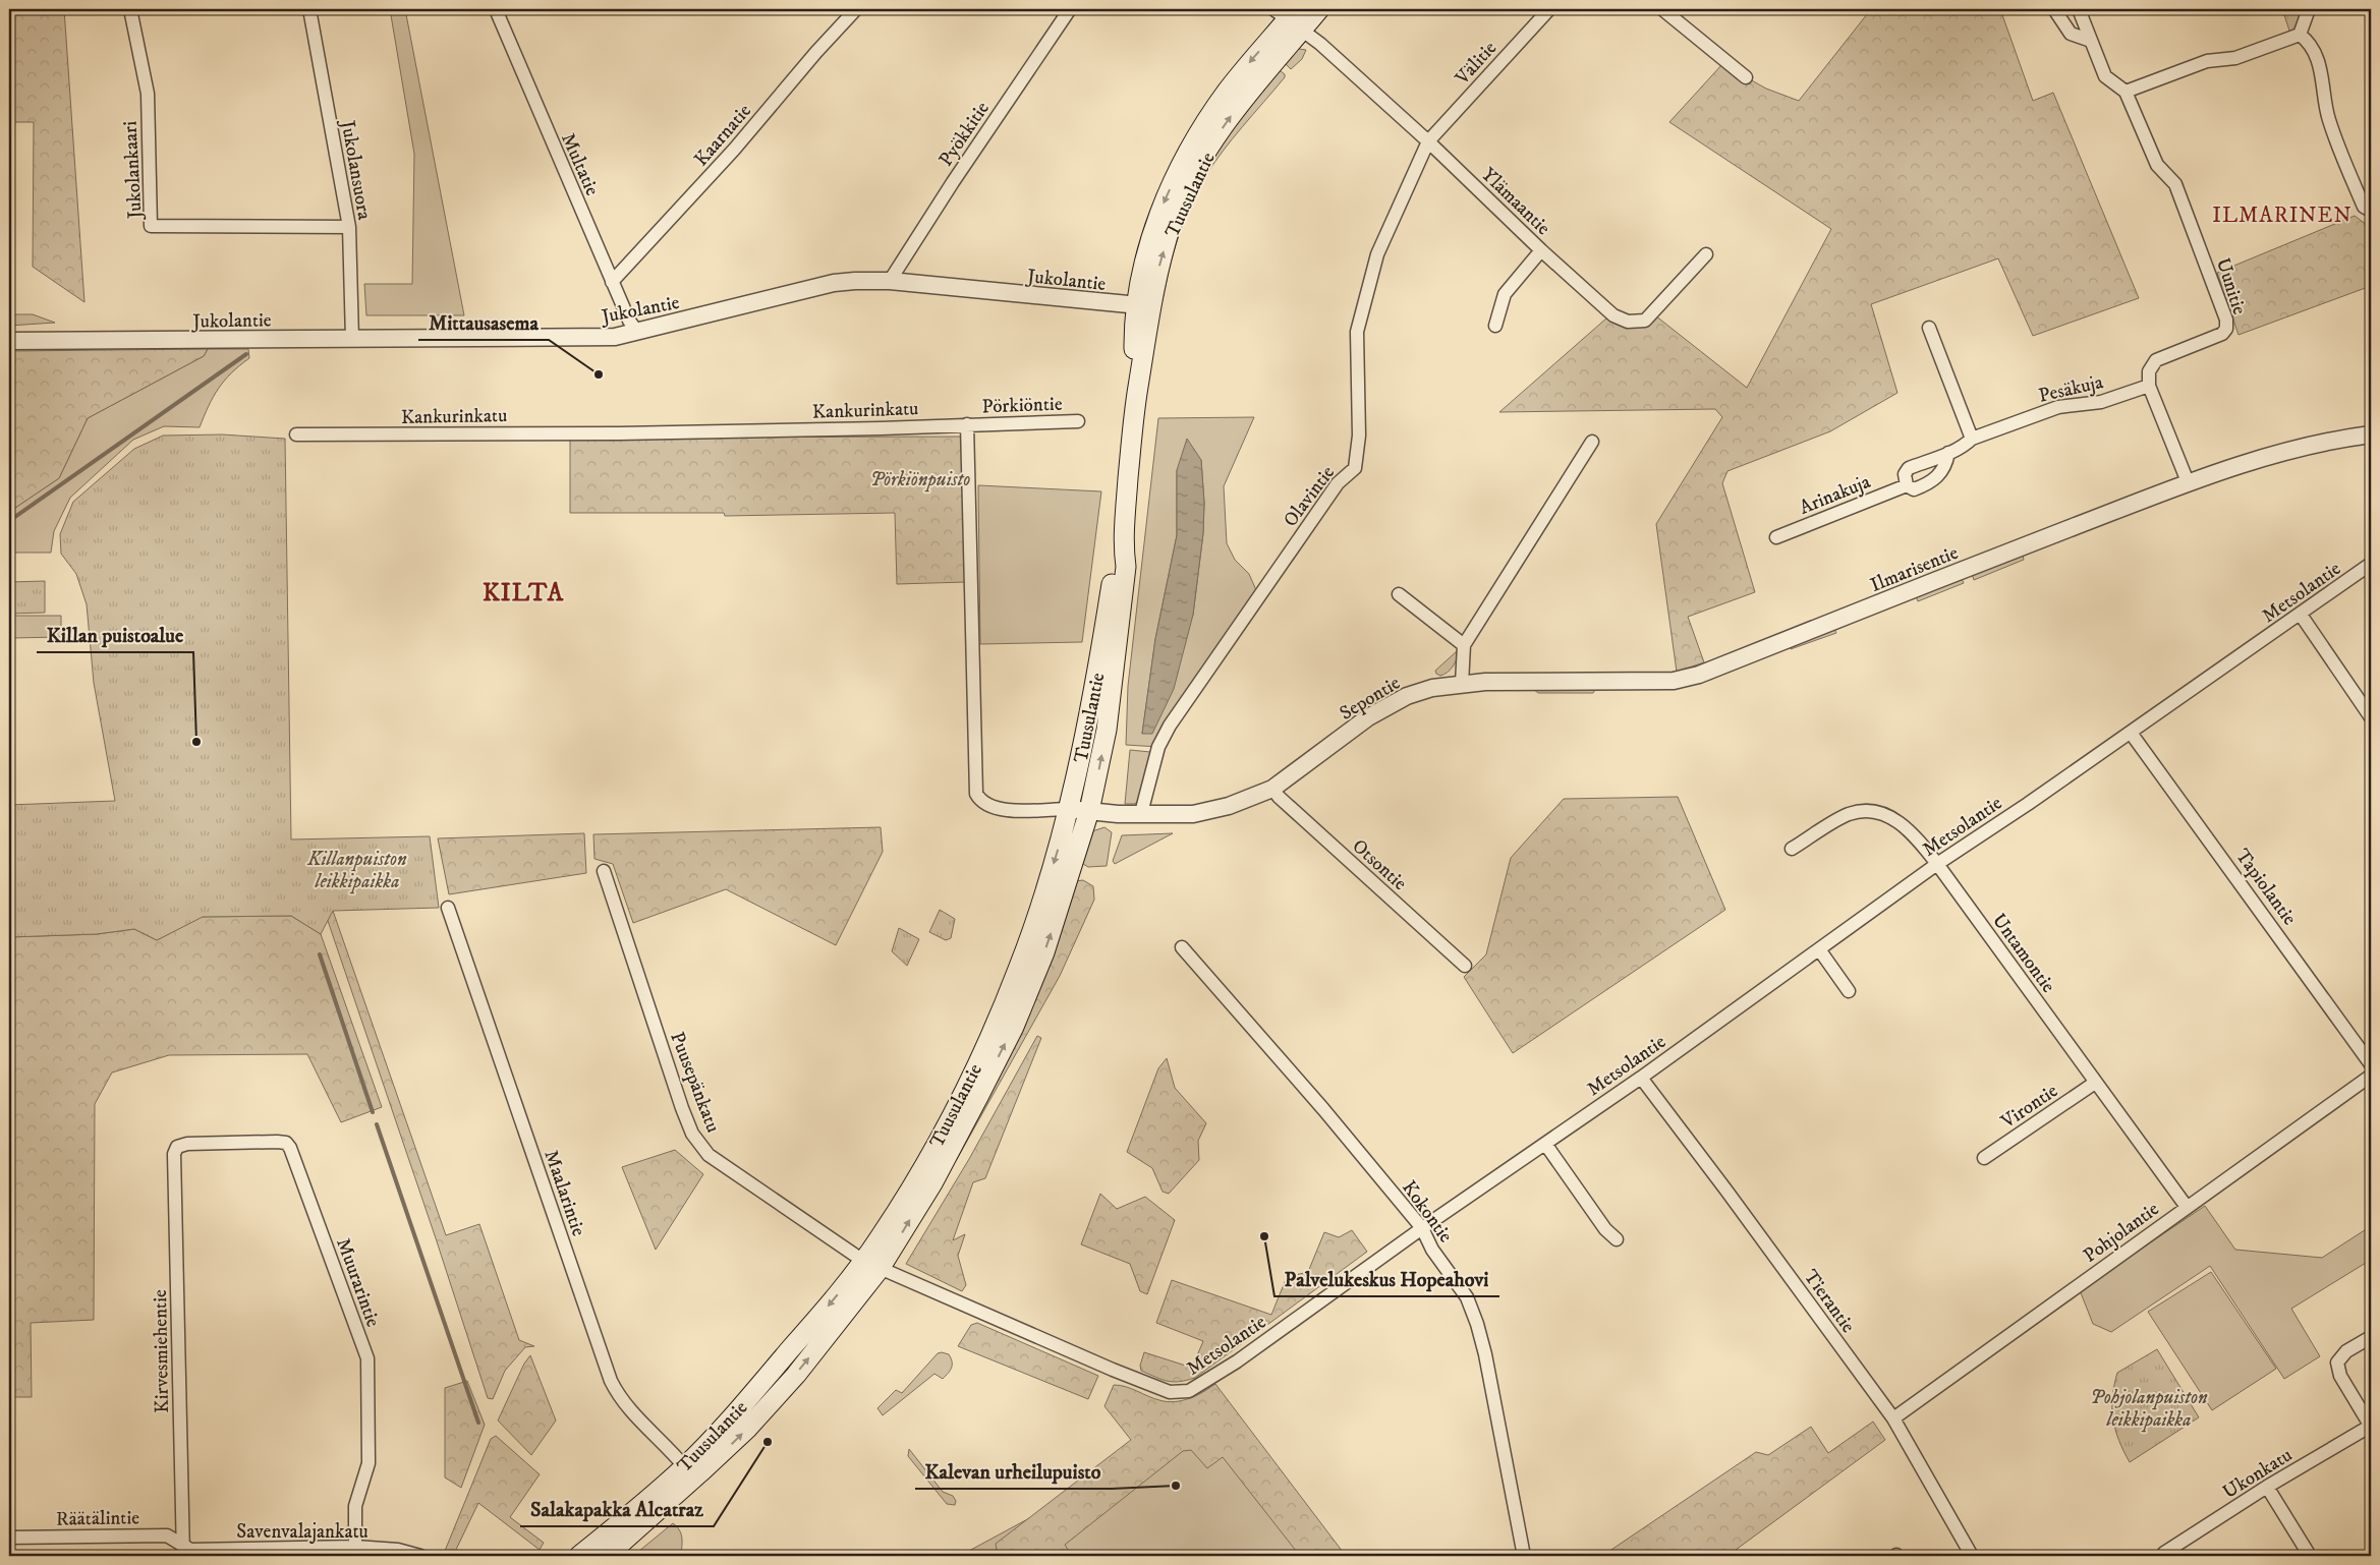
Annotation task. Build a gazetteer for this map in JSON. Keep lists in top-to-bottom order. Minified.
{"streets":{"main road":["Tuusulantie"],"street":["Välitie","Pyökkitie","Kaarnatie","Multatie","Jukolankaari","Jukolansuora","Ylämaantie","Jukolantie","Uunitie","Pesäkuja","Pörkiöntie","Kankurinkatu","Arinakuja","Olavintie","Ilmarisentie","Metsolantie","Sepontie","Otsontie","Tapiolantie","Untamontie","Puusepänkatu","Virontie","Maalarintie","Kokontie","Pohjolantie","Muurarintie","Tierantie","Kirvesmiehentie","Ukonkatu","Räätälintie","Savenvalajankatu"]},"crossings":[["Välitie","Ylämaantie"],["Välitie","Olavintie"],["Pyökkitie","Jukolantie"],["Kaarnatie","Multatie"],["Multatie","Jukolantie"],["Jukolankaari","Jukolansuora"],["Jukolansuora","Jukolantie"],["Tuusulantie","Ylämaantie"],["Tuusulantie","Jukolantie"],["Tuusulantie","Metsolantie"],["Tuusulantie","Sepontie"],["Tuusulantie","Puusepänkatu"],["Tuusulantie","Maalarintie"],["Ylämaantie","Olavintie"],["Uunitie","Pesäkuja"],["Pesäkuja","Arinakuja"],["Pörkiöntie","Kankurinkatu"],["Olavintie","Sepontie"],["Ilmarisentie","Sepontie"],["Metsolantie","Tapiolantie"],["Metsolantie","Untamontie"],["Metsolantie","Puusepänkatu"],["Metsolantie","Kokontie"],["Metsolantie","Tierantie"],["Sepontie","Otsontie"],["Untamontie","Virontie"],["Untamontie","Pohjolantie"],["Pohjolantie","Tierantie"],["Muurarintie","Kirvesmiehentie"],["Muurarintie","Savenvalajankatu"],["Kirvesmiehentie","Räätälintie"],["Kirvesmiehentie","Savenvalajankatu"],["Räätälintie","Savenvalajankatu"]],"districts":["ILMARINEN","KILTA"],"parks":["Pörkiönpuisto","Killanpuiston leikkipaikka","Pohjolanpuiston leikkipaikka"],"places":["Mittausasema","Killan puistoalue","Palvelukeskus Hopeahovi","Salakapakka Alcatraz","Kalevan urheilupuisto"]}
